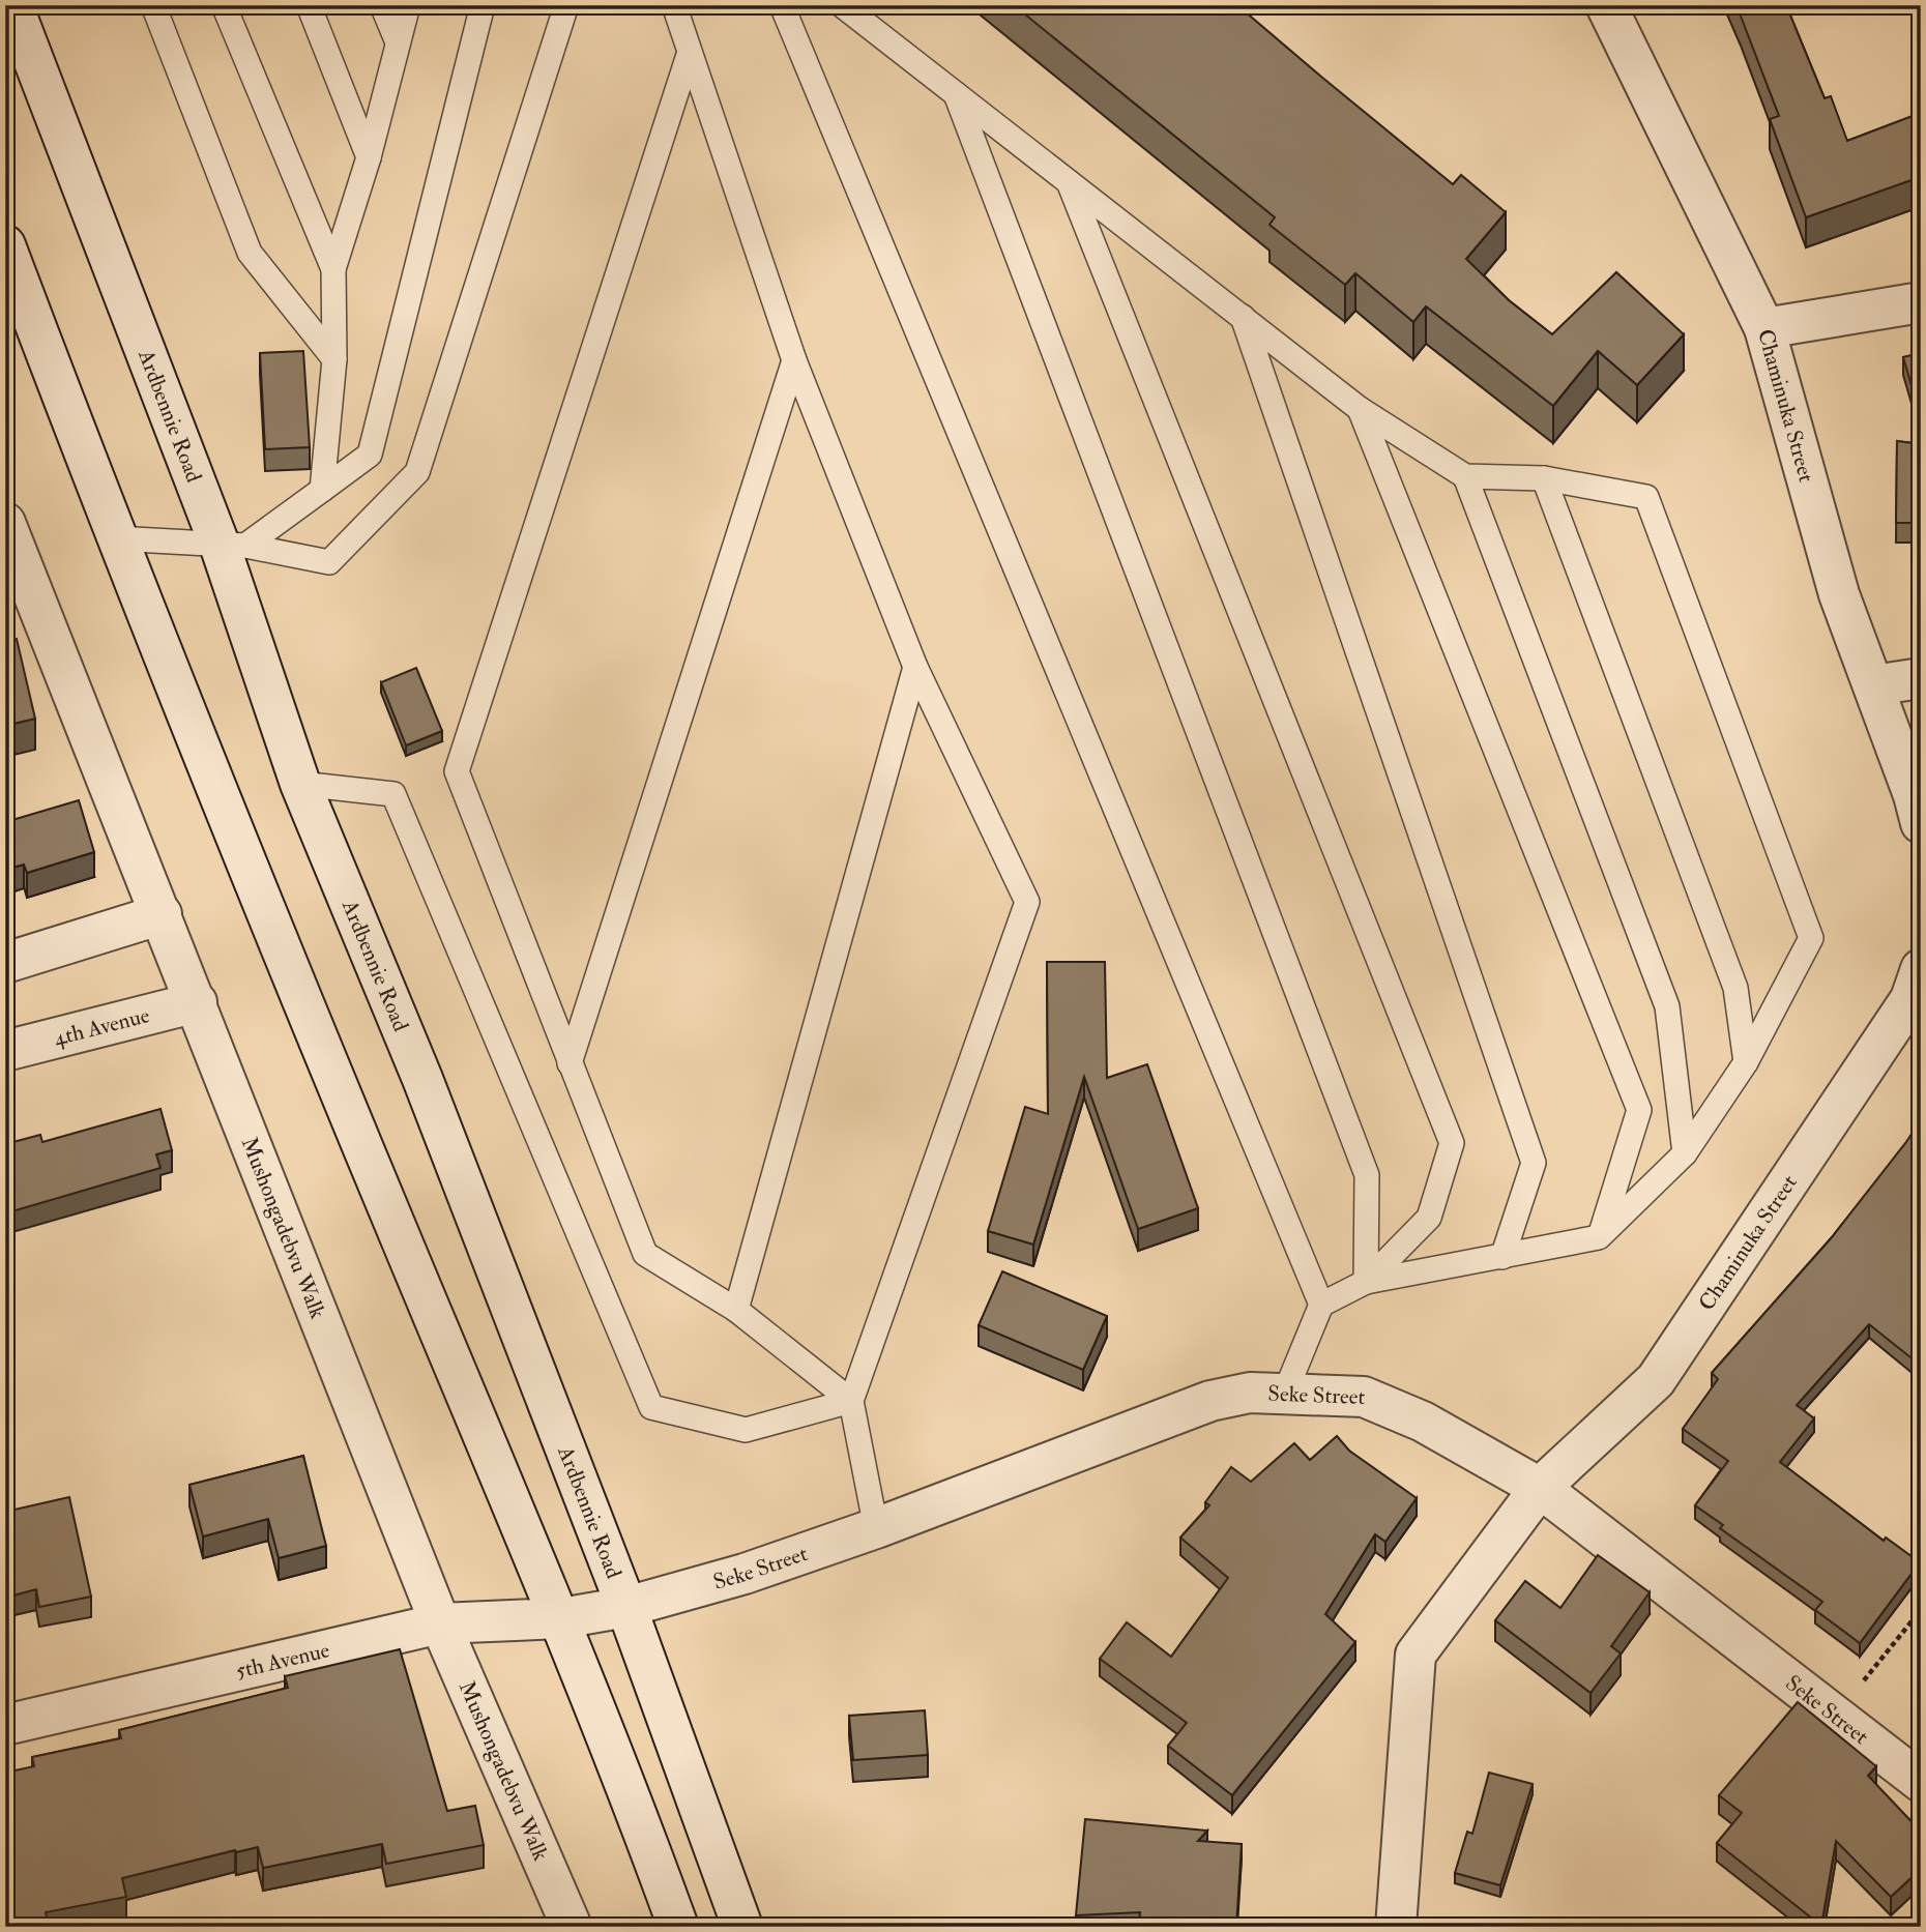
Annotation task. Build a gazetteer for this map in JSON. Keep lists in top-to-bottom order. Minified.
{"streets":{"street":["Chaminuka Street","Ardbennie Road","4th Avenue","Mushongadebvu Walk","Seke Street","5th Avenue"]},"crossings":[["Chaminuka Street","Seke Street"],["Ardbennie Road","Seke Street"],["4th Avenue","Mushongadebvu Walk"],["Mushongadebvu Walk","5th Avenue"],["Seke Street","5th Avenue"]]}
